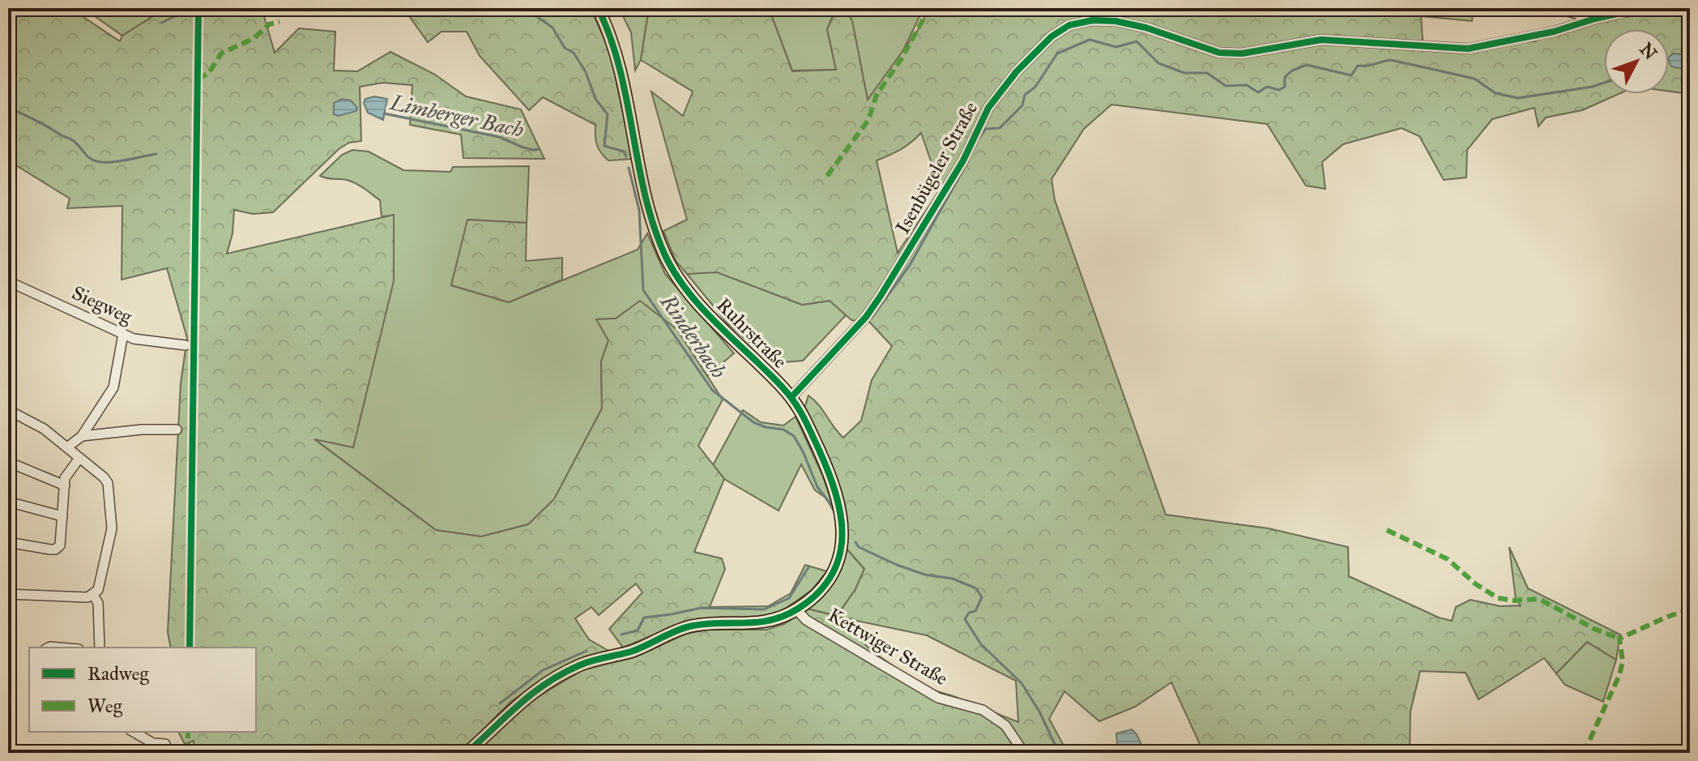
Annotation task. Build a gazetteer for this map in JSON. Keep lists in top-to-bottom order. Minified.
{"streets":{"main road":["Ruhrstraße"],"street":["Isenbügeler Straße","Siegweg","Kettwiger Straße"]},"crossings":[["Isenbügeler Straße","Ruhrstraße"],["Ruhrstraße","Kettwiger Straße"]],"water":["Limberger Bach","Rinderbach"],"legend":["Radweg","Weg"],"north":"top right"}
